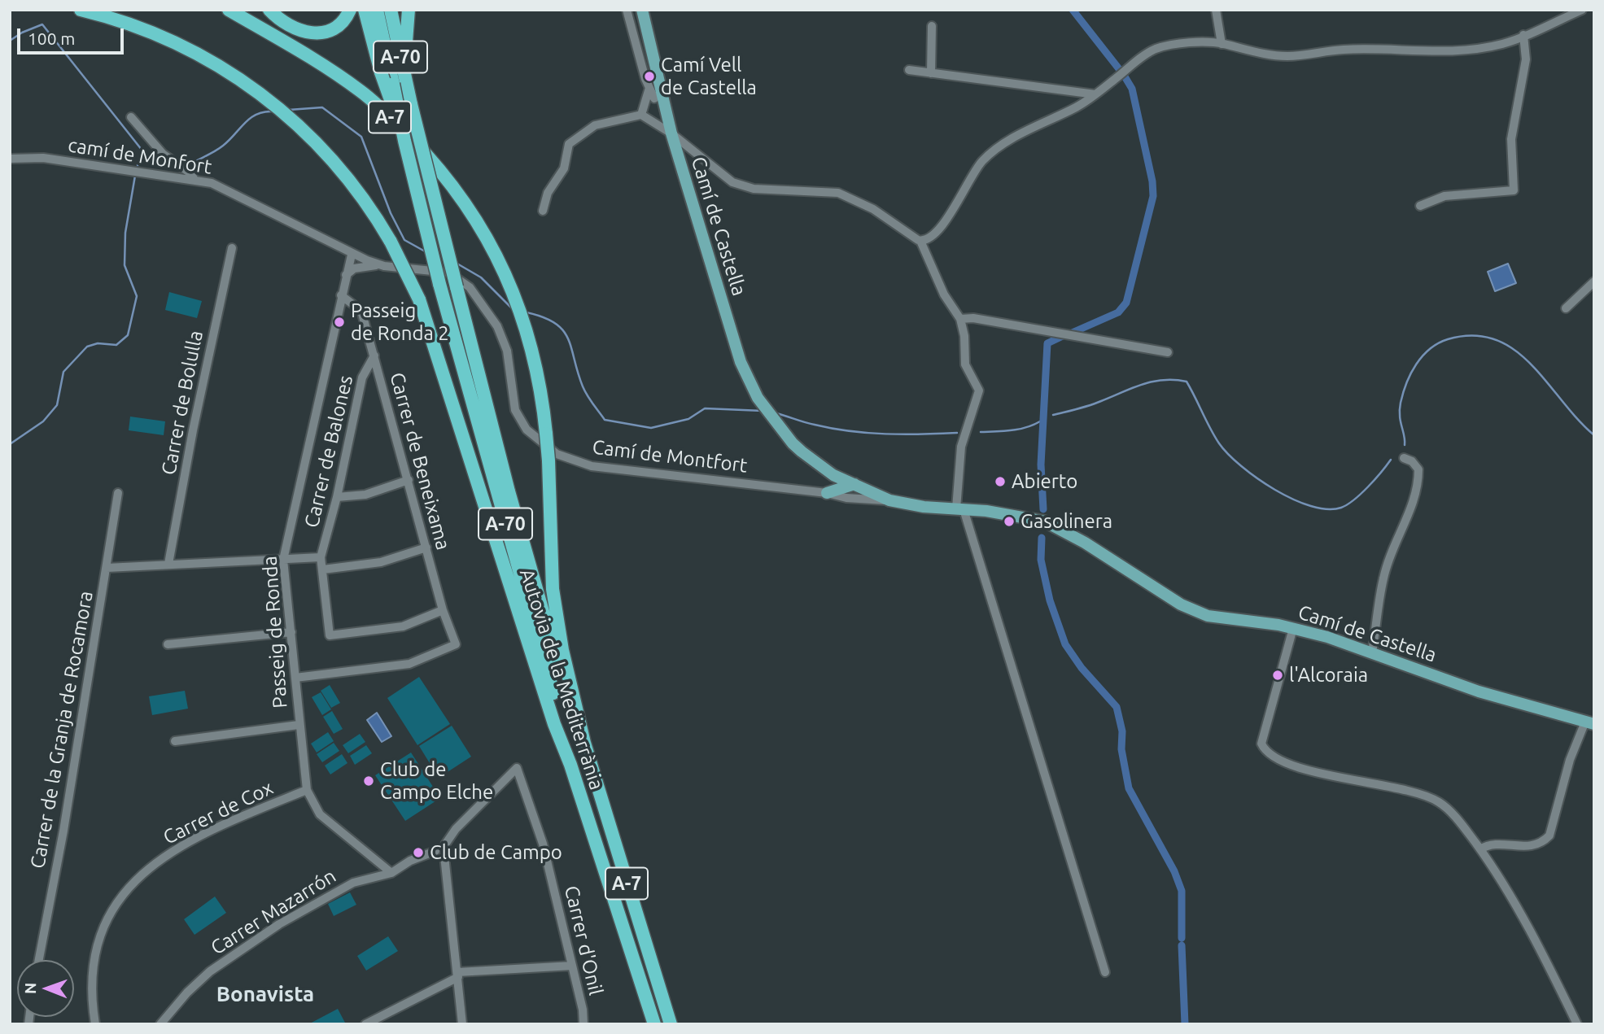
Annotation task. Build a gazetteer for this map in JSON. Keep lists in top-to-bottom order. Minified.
{"streets":{"highway":["A-70","A-7","Autovia de la Mediterrània"],"main road":["Camí de Castella"],"street":["camí de Monfort","Carrer de Bolulla","Carrer de Balones","Camí de Montfort","Carrer de Beneixama","Passeig de Ronda","Carrer de la Granja de Rocamora","Carrer de Cox","Carrer Mazarrón","Carrer d'Onil"]},"crossings":[["A-70","Autovia de la Mediterrània"],["camí de Monfort","Camí de Montfort"],["camí de Monfort","Passeig de Ronda"],["Camí de Castella","Camí de Montfort"],["Carrer de Bolulla","Carrer de Balones"],["Carrer de Balones","Carrer de Beneixama"],["Carrer de Balones","Passeig de Ronda"],["Carrer de Balones","Carrer de la Granja de Rocamora"],["Camí de Montfort","Passeig de Ronda"],["Carrer de Beneixama","Passeig de Ronda"],["Passeig de Ronda","Carrer de Cox"],["Passeig de Ronda","Carrer Mazarrón"]],"districts":["Bonavista"],"places":["Camí Vell de Castella","Passeig de Ronda 2","Abierto","Gasolinera","l'Alcoraia","Club de Campo Elche","Club de Campo"],"scale_bar":"100 m","north":"left"}
